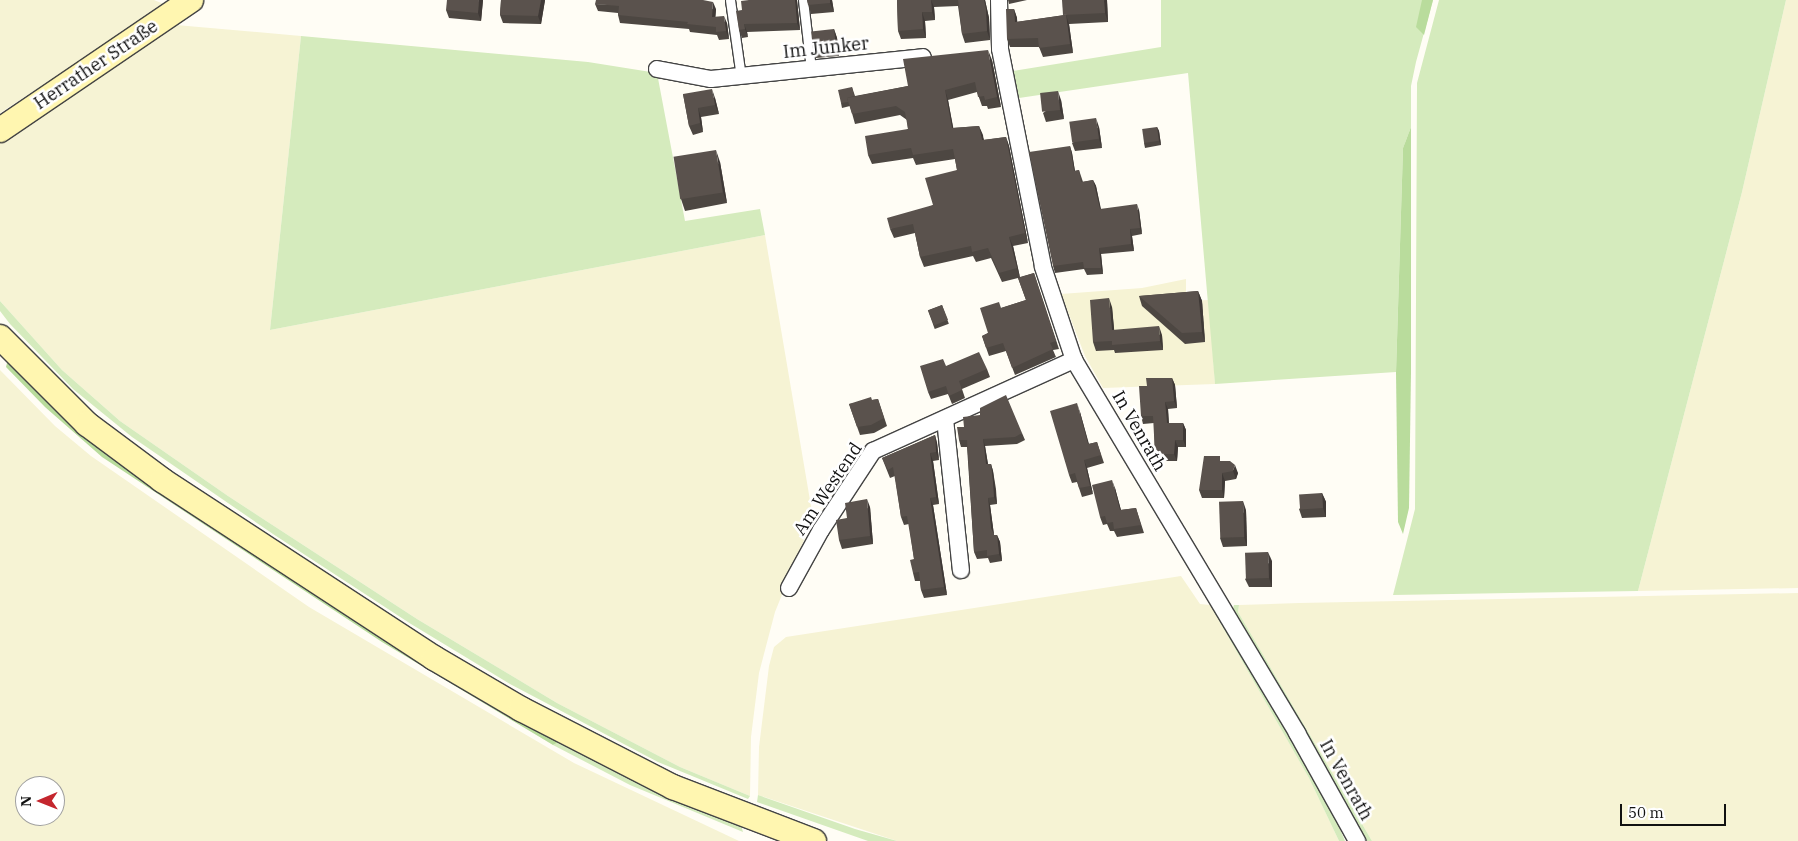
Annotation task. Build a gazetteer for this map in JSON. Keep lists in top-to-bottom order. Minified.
{"streets":{"street":["Im Junker","Herrather Straße","In Venrath","Am Westend"]},"crossings":[["In Venrath","Am Westend"]],"scale_bar":"50 m","north":"left"}
